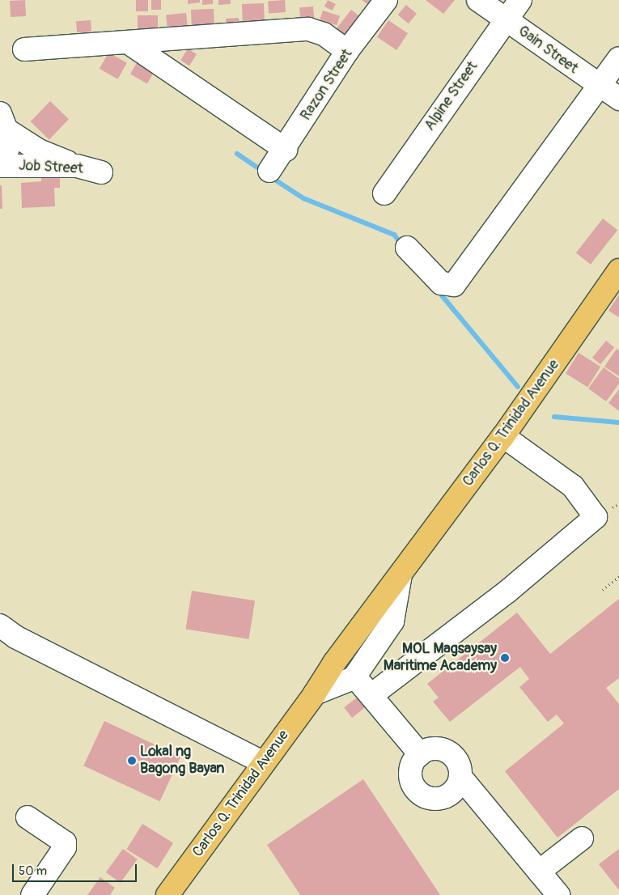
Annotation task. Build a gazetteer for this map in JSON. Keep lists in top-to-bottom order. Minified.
{"streets":{"main road":["Carlos Q. Trinidad Avenue"],"street":["Gain Street","Razon Street","Alpine Street","Job Street"]},"crossings":[["Gain Street","Alpine Street"]],"places":["MOL Magsaysay Maritime Academy","Lokal ng Bagong Bayan"],"scale_bar":"50 m"}
